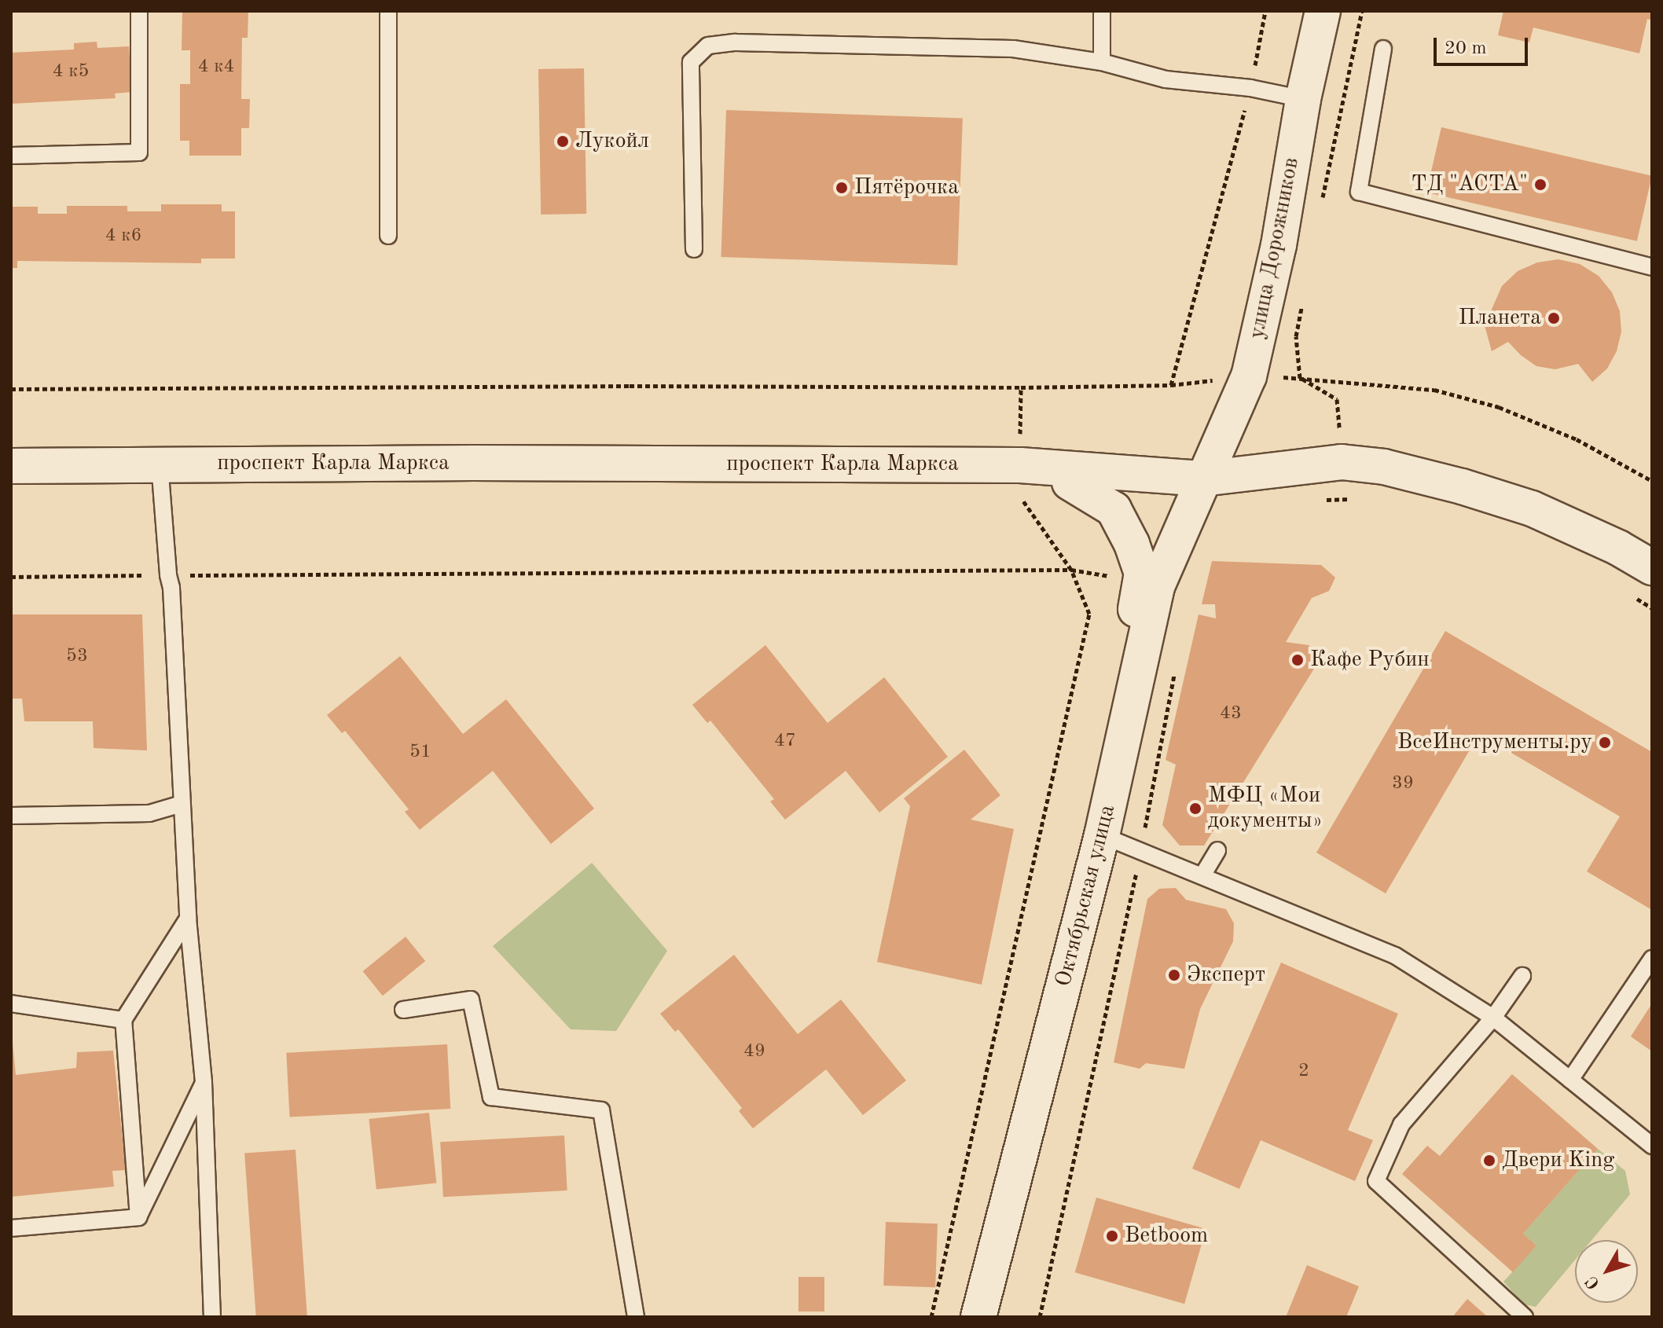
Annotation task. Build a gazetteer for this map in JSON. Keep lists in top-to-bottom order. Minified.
{"streets":{"main road":["улица Дорожников","проспект Карла Маркса","Октябрьская улица"]},"crossings":[["улица Дорожников","проспект Карла Маркса"],["улица Дорожников","Октябрьская улица"],["проспект Карла Маркса","Октябрьская улица"]],"places":["Лукойл","ТД \"АСТА\"","Пятёрочка","Планета","Кафе Рубин","ВсеИнструменты.ру","МФЦ «Мои документы»","Эксперт","Двери King","Betboom"],"house_numbers":["4 к4","4 к5","4 к6","53","43","47","51","39","49","2"],"scale_bar":"20 m","north":"bottom left"}
